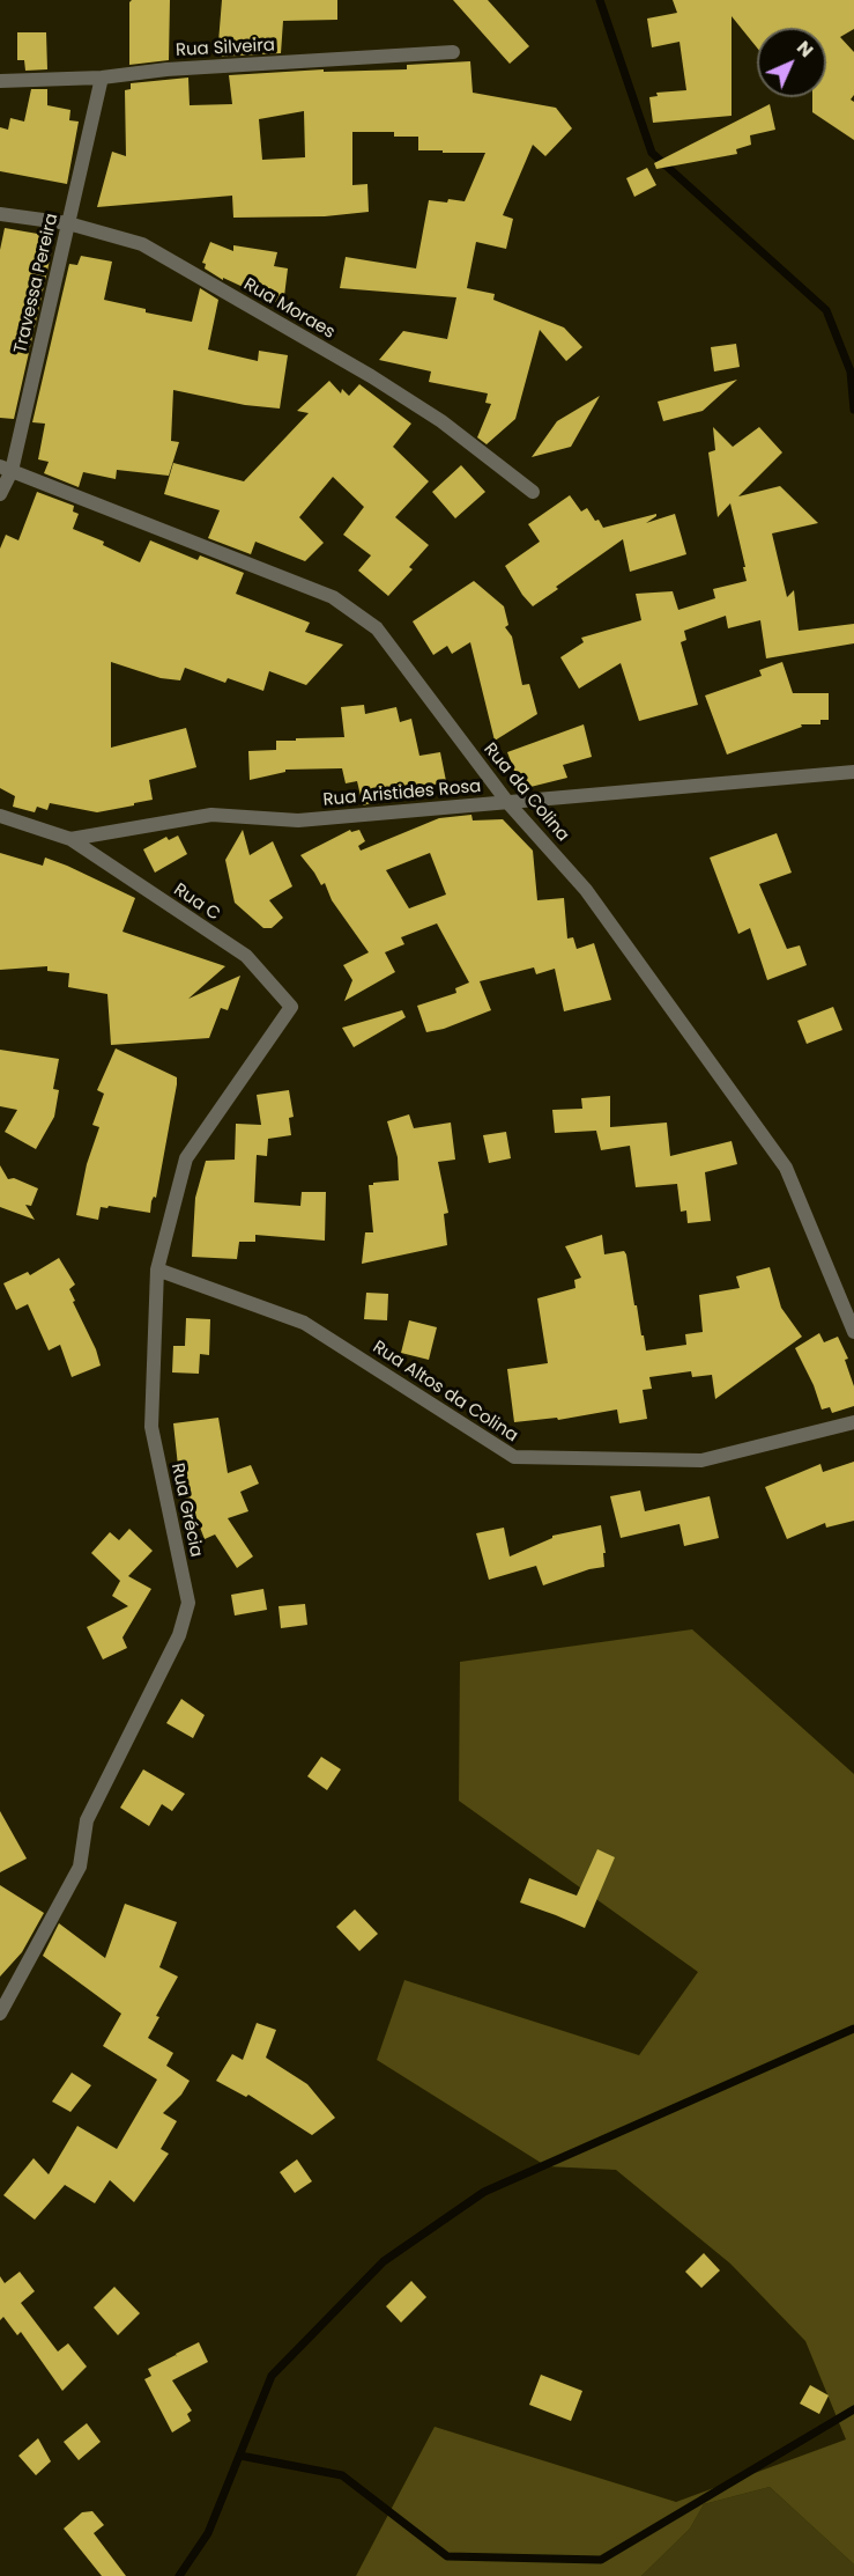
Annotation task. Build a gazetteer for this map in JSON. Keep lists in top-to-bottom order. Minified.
{"streets":{"street":["Rua Silveira","Travessa Pereira","Rua Moraes","Rua da Colina","Rua Aristides Rosa","Rua C","Rua Altos da Colina","Rua Grécia"]},"crossings":[["Rua Silveira","Travessa Pereira"],["Travessa Pereira","Rua Moraes"],["Travessa Pereira","Rua da Colina"],["Rua da Colina","Rua Aristides Rosa"],["Rua Aristides Rosa","Rua C"],["Rua C","Rua Grécia"],["Rua Altos da Colina","Rua Grécia"]],"north":"top right"}
